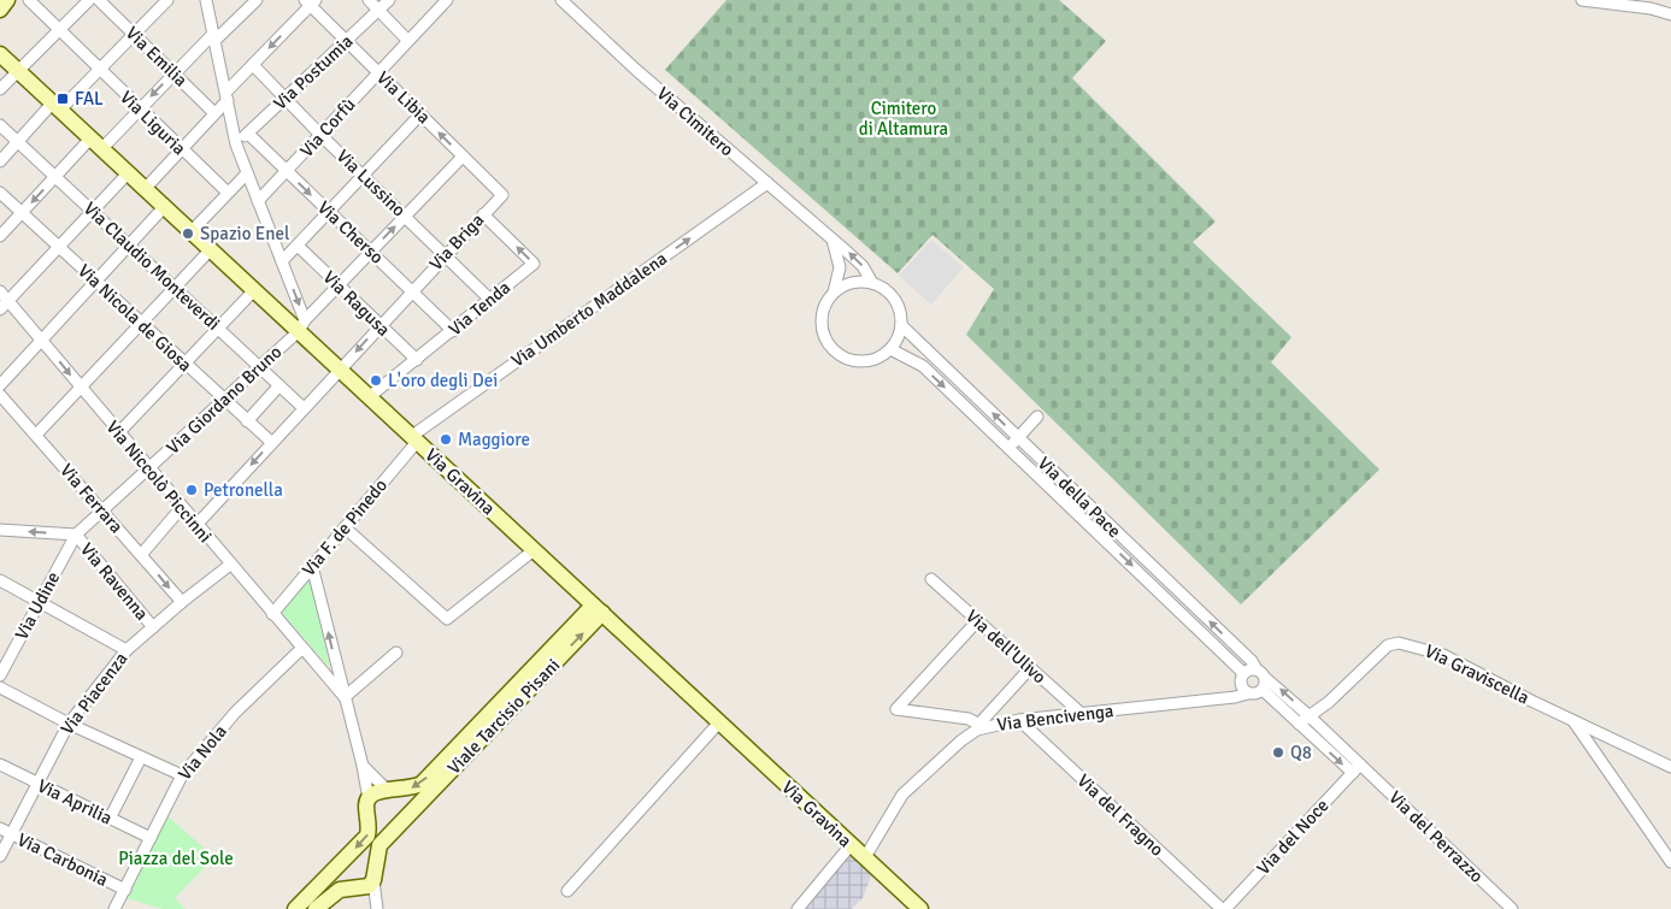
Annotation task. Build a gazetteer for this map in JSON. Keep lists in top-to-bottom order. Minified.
{"streets":{"main road":["Via Gravina","Viale Tarcisio Pisani"],"street":["Via Emilia","Via Postumia","Via Libia","Via Cimitero","Via Liguria","Via Corfù","Via Lussino","Via Cherso","Via Briga","Via Claudio Monteverdi","Via Ragusa","Via Tenda","Via Umberto Maddalena","Via Nicola de Giosa","Via Giordano Bruno","Via Niccolò Piccinni","Via della Pace","Via Ferrara","Via F. de Pinedo","Via Ravenna","Via Udine","Via dell'Ulivo","Via Graviscella","Via Piacenza","Via Bencivenga","Via Nola","Via Aprilia","Via del Fragno","Via del Noce","Via del Perrazzo","Via Carbonia"]},"crossings":[["Via Postumia","Via Libia"],["Via Postumia","Via Lussino"],["Via Postumia","Via Cherso"],["Via Libia","Via Corfù"],["Via Libia","Via Briga"],["Via Libia","Via Giordano Bruno"],["Via Cimitero","Via Umberto Maddalena"],["Via Cimitero","Via della Pace"],["Via Corfù","Via Lussino"],["Via Corfù","Via Cherso"],["Via Lussino","Via Briga"],["Via Lussino","Via Tenda"],["Via Lussino","Via Giordano Bruno"],["Via Cherso","Via Briga"],["Via Cherso","Via Tenda"],["Via Cherso","Via Giordano Bruno"],["Via Briga","Via Claudio Monteverdi"],["Via Briga","Via Ragusa"],["Via Briga","Via Tenda"],["Via Briga","Via Nicola de Giosa"],["Via Briga","Via Niccolò Piccinni"],["Via Briga","Via Gravina"],["Via Claudio Monteverdi","Via Giordano Bruno"],["Via Ragusa","Via Tenda"],["Via Ragusa","Via Giordano Bruno"],["Via Tenda","Via Gravina"],["Via Umberto Maddalena","Via Gravina"],["Via Umberto Maddalena","Via F. de Pinedo"],["Via Nicola de Giosa","Via Giordano Bruno"],["Via Giordano Bruno","Via Niccolò Piccinni"],["Via Giordano Bruno","Via Gravina"],["Via Giordano Bruno","Via Ferrara"],["Via Giordano Bruno","Via Ravenna"],["Via Giordano Bruno","Via Udine"],["Via Niccolò Piccinni","Via F. de Pinedo"],["Via Niccolò Piccinni","Via Piacenza"],["Via Niccolò Piccinni","Via Nola"],["Via Gravina","Via F. de Pinedo"],["Via Gravina","Viale Tarcisio Pisani"],["Via Gravina","Via Bencivenga"],["Via della Pace","Via Bencivenga"],["Via Ferrara","Via Piacenza"],["Via Ravenna","Via Udine"],["Via Ravenna","Via Piacenza"],["Via dell'Ulivo","Via Bencivenga"],["Via Piacenza","Via Aprilia"],["Via Piacenza","Via Carbonia"],["Via Bencivenga","Via del Fragno"],["Via Nola","Via Aprilia"],["Via Nola","Via Carbonia"],["Via del Fragno","Via del Noce"],["Via del Noce","Via del Perrazzo"]],"one_way":["Via Briga","Via Umberto Maddalena"],"parks":["Cimitero di Altamura","Piazza del Sole"],"places":{"transit":["FAL"],"other":["Spazio Enel","L'oro degli Dei","Maggiore","Petronella","Q8"]}}
